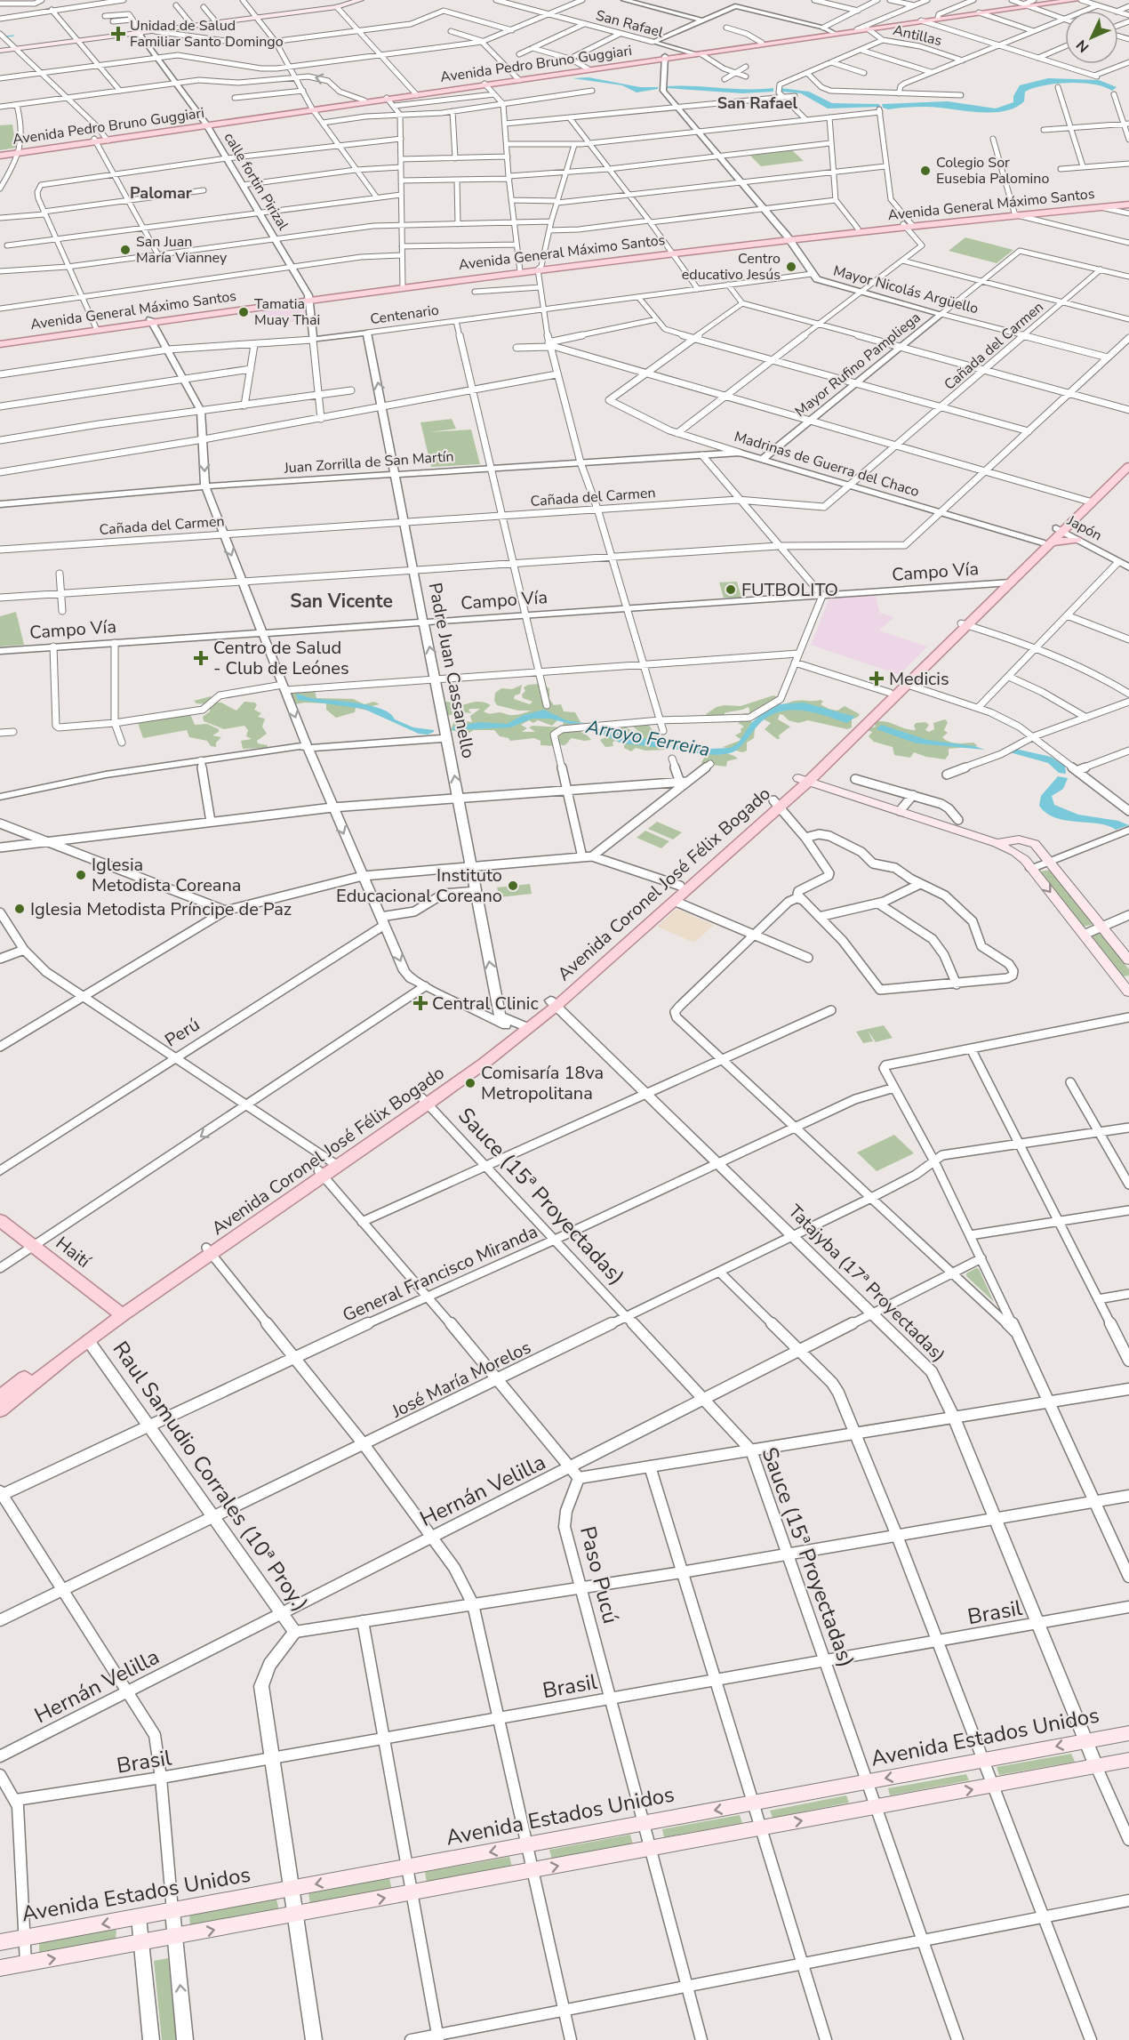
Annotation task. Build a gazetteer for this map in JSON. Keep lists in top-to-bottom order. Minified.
{"streets":{"main road":["Avenida Pedro Bruno Guggiari","Avenida General Máximo Santos","Avenida Coronel José Félix Bogado","Haití","Avenida Estados Unidos"],"street":["San Rafael","Antillas","calle fortin Pirizal","Mayor Nicolás Argüello","Centenario","Cañada del Carmen","Mayor Rufino Pampliega","Juan Zorrilla de San Martín","Madrinas de Guerra del Chaco","Japón","Campo Vía","Padre Juan Cassanello","Perú","Sauce (15ª Proyectadas)","General Francisco Miranda","Tatajyba (17ª Proyectadas)","José María Morelos","Raul Samudio Corrales (10ª Proy.)","Hernán Velilla","Paso Pucú","Brasil"]},"crossings":[["San Rafael","Avenida Pedro Bruno Guggiari"],["San Rafael","Mayor Nicolás Argüello"],["Antillas","Avenida Pedro Bruno Guggiari"],["Avenida Pedro Bruno Guggiari","calle fortin Pirizal"],["calle fortin Pirizal","Avenida General Máximo Santos"],["calle fortin Pirizal","Centenario"],["Avenida General Máximo Santos","Mayor Nicolás Argüello"],["Mayor Nicolás Argüello","Centenario"],["Mayor Nicolás Argüello","Cañada del Carmen"],["Mayor Nicolás Argüello","Mayor Rufino Pampliega"],["Centenario","Padre Juan Cassanello"],["Cañada del Carmen","Mayor Rufino Pampliega"],["Cañada del Carmen","Madrinas de Guerra del Chaco"],["Cañada del Carmen","Padre Juan Cassanello"],["Mayor Rufino Pampliega","Madrinas de Guerra del Chaco"],["Juan Zorrilla de San Martín","Madrinas de Guerra del Chaco"],["Juan Zorrilla de San Martín","Padre Juan Cassanello"],["Madrinas de Guerra del Chaco","Avenida Coronel José Félix Bogado"],["Japón","Avenida Coronel José Félix Bogado"],["Campo Vía","Padre Juan Cassanello"],["Campo Vía","Avenida Coronel José Félix Bogado"],["Padre Juan Cassanello","Avenida Coronel José Félix Bogado"],["Padre Juan Cassanello","Perú"],["Avenida Coronel José Félix Bogado","Sauce (15ª Proyectadas)"],["Avenida Coronel José Félix Bogado","Haití"],["Avenida Coronel José Félix Bogado","Tatajyba (17ª Proyectadas)"],["Avenida Coronel José Félix Bogado","Raul Samudio Corrales (10ª Proy.)"],["Sauce (15ª Proyectadas)","General Francisco Miranda"],["Sauce (15ª Proyectadas)","José María Morelos"],["Sauce (15ª Proyectadas)","Hernán Velilla"],["Sauce (15ª Proyectadas)","Brasil"],["Sauce (15ª Proyectadas)","Avenida Estados Unidos"],["General Francisco Miranda","Tatajyba (17ª Proyectadas)"],["General Francisco Miranda","Raul Samudio Corrales (10ª Proy.)"],["Tatajyba (17ª Proyectadas)","José María Morelos"],["Tatajyba (17ª Proyectadas)","Hernán Velilla"],["Tatajyba (17ª Proyectadas)","Brasil"],["Tatajyba (17ª Proyectadas)","Avenida Estados Unidos"],["José María Morelos","Raul Samudio Corrales (10ª Proy.)"],["Raul Samudio Corrales (10ª Proy.)","Hernán Velilla"],["Raul Samudio Corrales (10ª Proy.)","Brasil"],["Raul Samudio Corrales (10ª Proy.)","Avenida Estados Unidos"],["Paso Pucú","Brasil"],["Paso Pucú","Avenida Estados Unidos"]],"districts":["San Rafael","Palomar","San Vicente"],"water":["Arroyo Ferreira"],"places":{"health":["Unidad de Salud Familiar Santo Domingo","Centro de Salud - Club de Leónes","Medicis","Central Clinic"],"other":["Colegio Sor Eusebia Palomino","San Juan María Vianney","Centro educativo Jesús","Tamatia Muay Thai","FUTBOLITO","Iglesia Metodista Coreana","Instituto Educacional Coreano","Iglesia Metodista Príncipe de Paz","Comisaría 18va Metropolitana"]},"north":"bottom left"}
